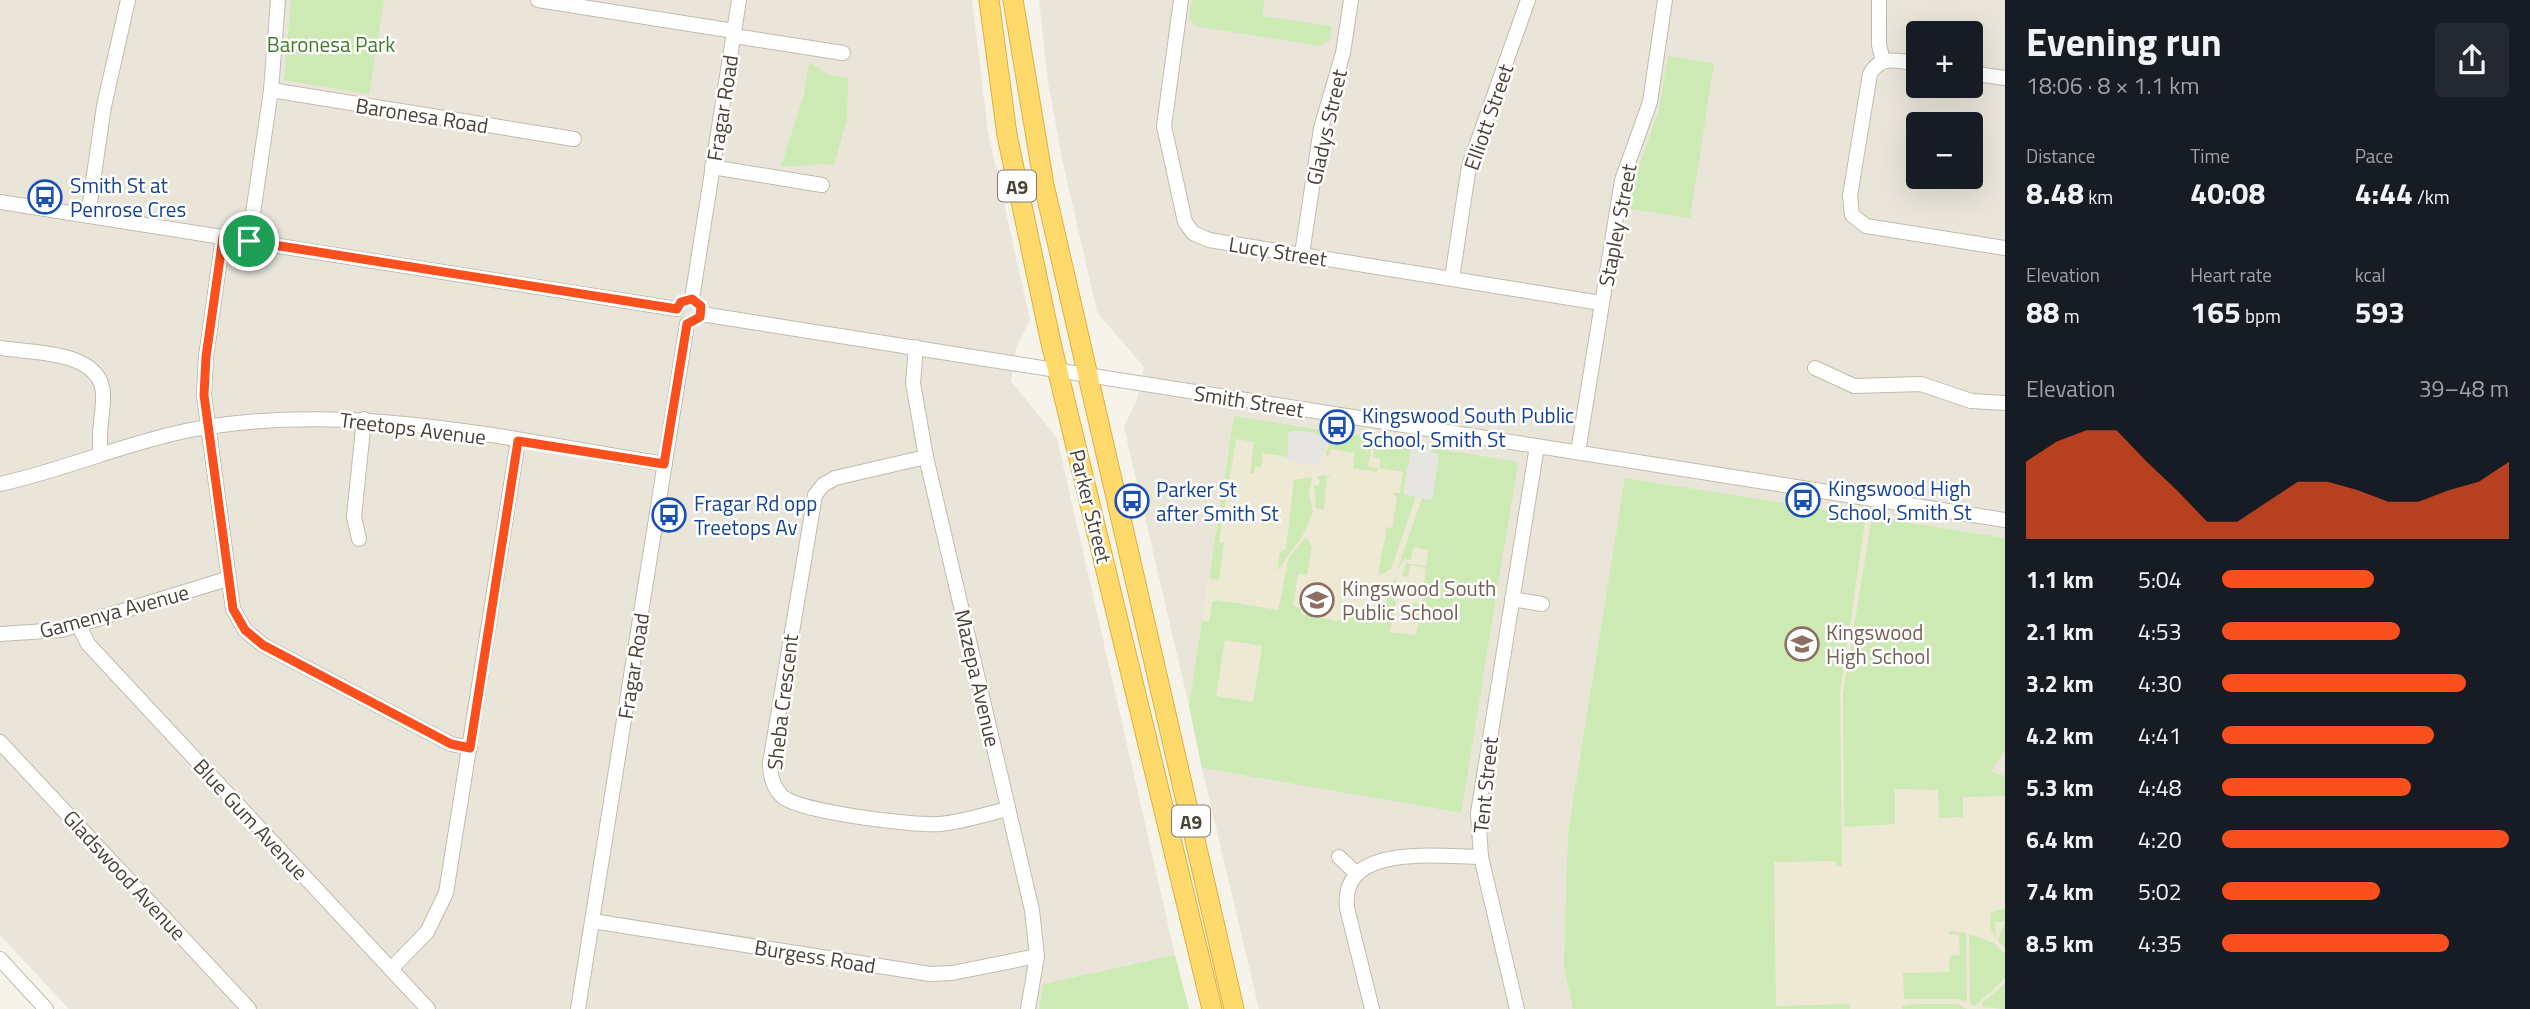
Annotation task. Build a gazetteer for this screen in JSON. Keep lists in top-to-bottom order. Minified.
{"streets":{"highway":["A9","Parker Street"],"street":["Fragar Road","Baronesa Road","Elliott Street","Gladys Street","Stapley Street","Lucy Street","Smith Street","Treetops Avenue","Gamenya Avenue","Mazepa Avenue","Sheba Crescent","Tent Street","Blue Gum Avenue","Gladswood Avenue","Burgess Road"]},"crossings":[["Fragar Road","Smith Street"],["Fragar Road","Treetops Avenue"],["Fragar Road","Burgess Road"],["Elliott Street","Lucy Street"],["Gladys Street","Lucy Street"],["Stapley Street","Lucy Street"],["Stapley Street","Smith Street"],["Smith Street","Parker Street"],["Smith Street","Mazepa Avenue"],["Smith Street","Tent Street"],["Gamenya Avenue","Blue Gum Avenue"],["Mazepa Avenue","Sheba Crescent"],["Mazepa Avenue","Burgess Road"]],"parks":["Baronesa Park"],"places":{"bus stop":["Smith St at Penrose Cres","Kingswood South Public School, Smith St","Kingswood High School, Smith St","Parker St after Smith St","Fragar Rd opp Treetops Av"],"school or university":["Kingswood South Public School","Kingswood High School"]},"page":{"heading":["Evening run","18:06 · 8 × 1.1 km"],"map_buttons":["+","−"],"stats":[["Distance","8.48 km"],["Time","40:08"],["Pace","4:44 /km"],["Elevation","88 m"],["Heart rate","165 bpm"],["kcal","593"]],"chart":["Elevation","39–48 m"],"list":[{"name":"1.1 km","note":"5:04"},{"name":"2.1 km","note":"4:53"},{"name":"3.2 km","note":"4:30"},{"name":"4.2 km","note":"4:41"},{"name":"5.3 km","note":"4:48"},{"name":"6.4 km","note":"4:20"},{"name":"7.4 km","note":"5:02"},{"name":"8.5 km","note":"4:35"}]}}
